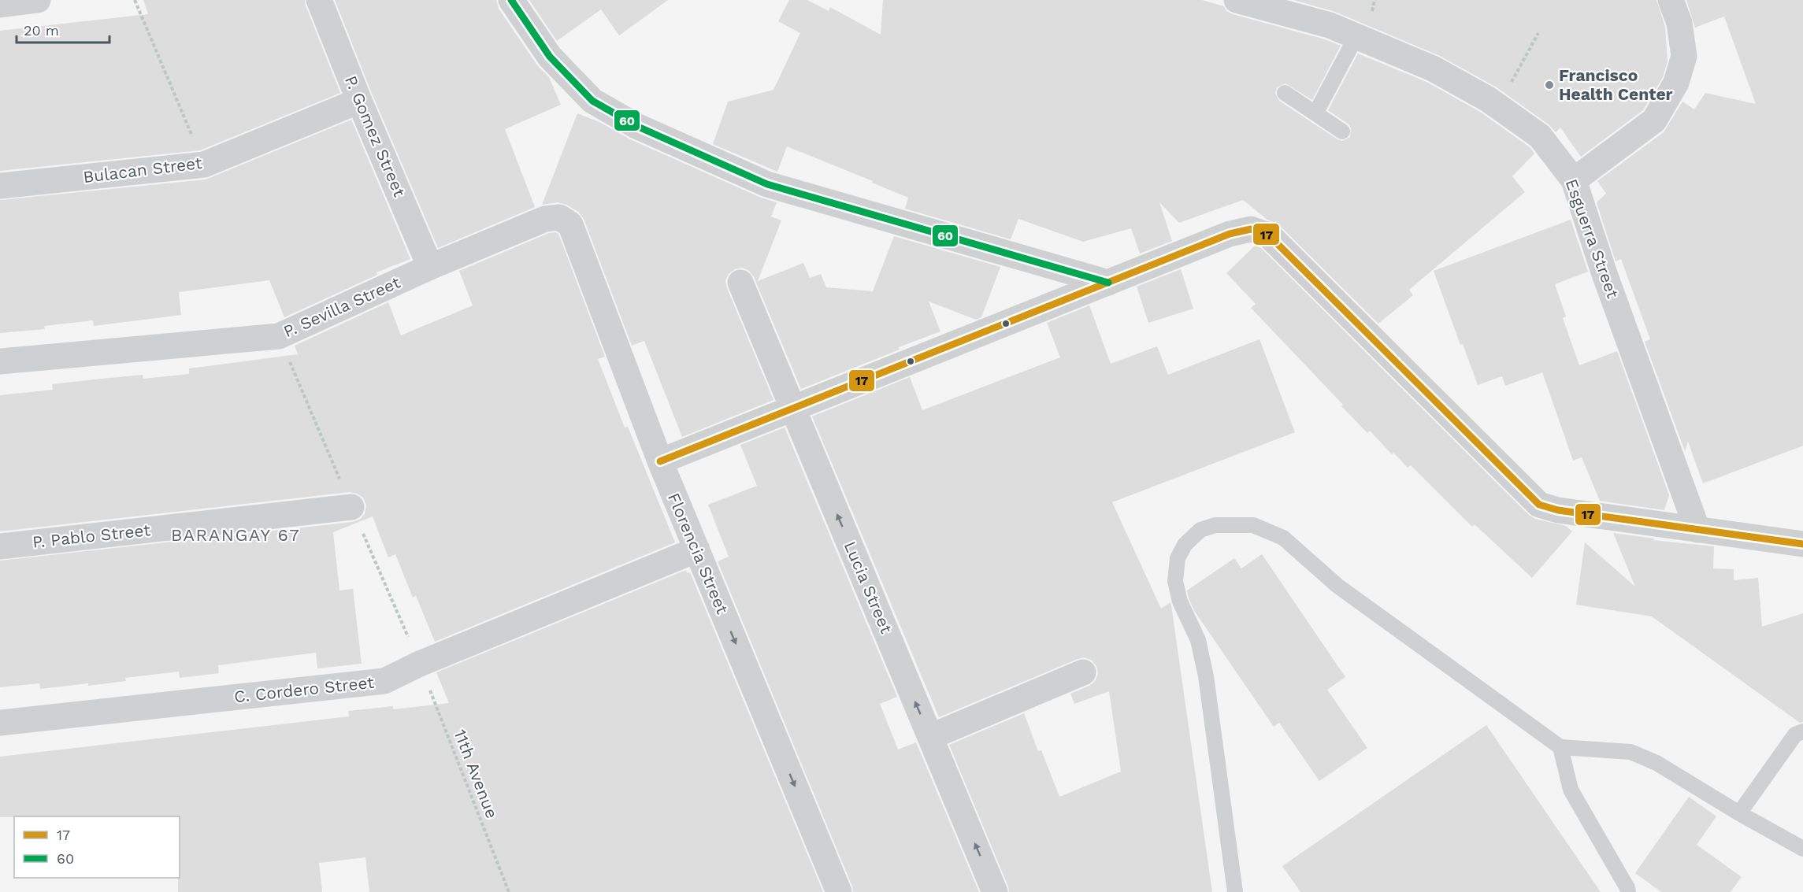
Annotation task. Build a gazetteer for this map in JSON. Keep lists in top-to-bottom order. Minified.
{"streets":{"street":["P. Gomez Street","Bulacan Street","Esguerra Street","P. Sevilla Street","P. Pablo Street","Florencia Street","Lucia Street","C. Cordero Street"],"path":["11th Avenue"]},"crossings":[["P. Gomez Street","Bulacan Street"],["P. Gomez Street","P. Sevilla Street"],["P. Sevilla Street","Florencia Street"],["Florencia Street","C. Cordero Street"],["C. Cordero Street","11th Avenue"]],"one_way":["Florencia Street","Lucia Street"],"districts":["BARANGAY 67"],"places":["Francisco Health Center"],"lines":["transit line 60","transit line 17"],"legend":["17","60"],"scale_bar":"20 m"}
